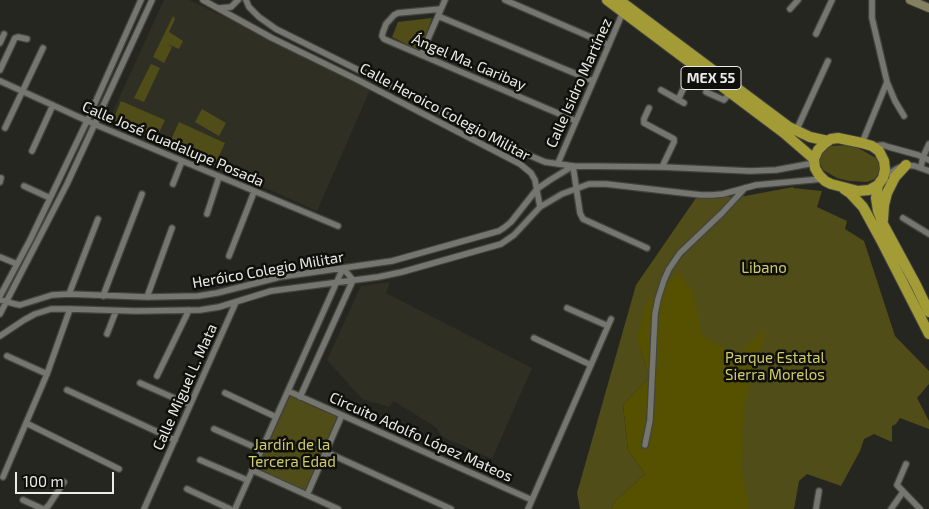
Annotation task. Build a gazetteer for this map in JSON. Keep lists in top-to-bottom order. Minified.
{"streets":{"highway":["MEX 55"],"street":["Ángel Ma. Garibay","Calle Isidro Martínez","Calle Heroico Colegio Militar","Calle José Guadalupe Posada","Heróico Colegio Militar","Calle Miguel L. Mata","Circuito Adolfo López Mateos"]},"crossings":[["Ángel Ma. Garibay","Calle Isidro Martínez"],["MEX 55","Calle Isidro Martínez"],["MEX 55","Calle Heroico Colegio Militar"],["Calle Isidro Martínez","Calle Heroico Colegio Militar"],["Calle Heroico Colegio Militar","Heróico Colegio Militar"],["Heróico Colegio Militar","Calle Miguel L. Mata"]],"parks":["Libano","Parque Estatal Sierra Morelos","Jardín de la Tercera Edad"],"scale_bar":"100 m"}
